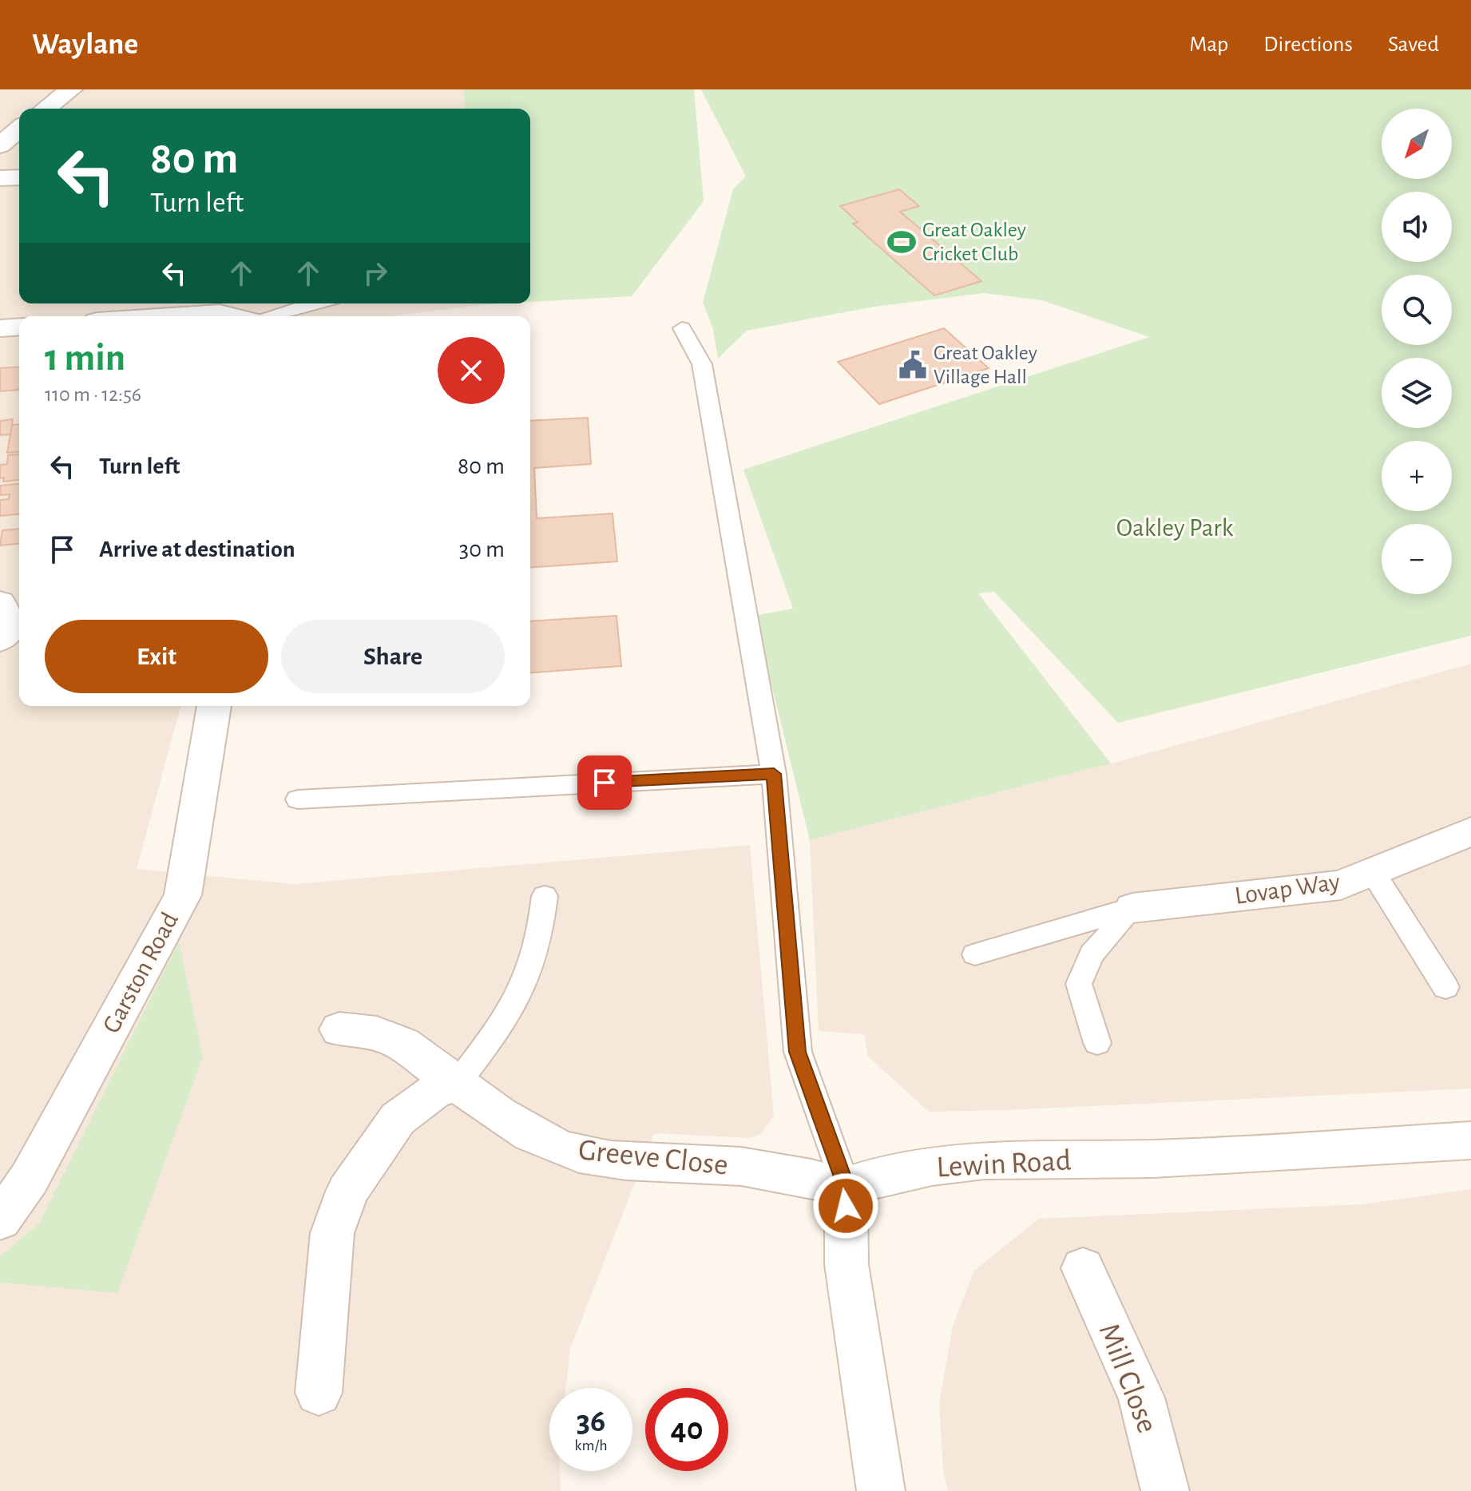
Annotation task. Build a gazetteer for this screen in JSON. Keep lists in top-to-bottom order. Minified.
{"streets":{"street":["Lovap Way","Garston Road","Greeve Close","Lewin Road","Mill Close"]},"crossings":[["Greeve Close","Lewin Road"]],"parks":["Oakley Park"],"places":{"sports":["Great Oakley Cricket Club"],"public building":["Great Oakley Village Hall"]},"north":"bottom left","page":{"header":"Waylane","nav":["Map","Directions","Saved"],"map_buttons":["+","−"],"turn":["80 m","Turn left"],"heading":["1 min","110 m · 12:56"],"list":[{"name":"Turn left","value":"80 m"},{"name":"Arrive at destination","value":"30 m"}],"buttons":["Exit","Share"],"speed":"36 km/h","limit":"40"}}
